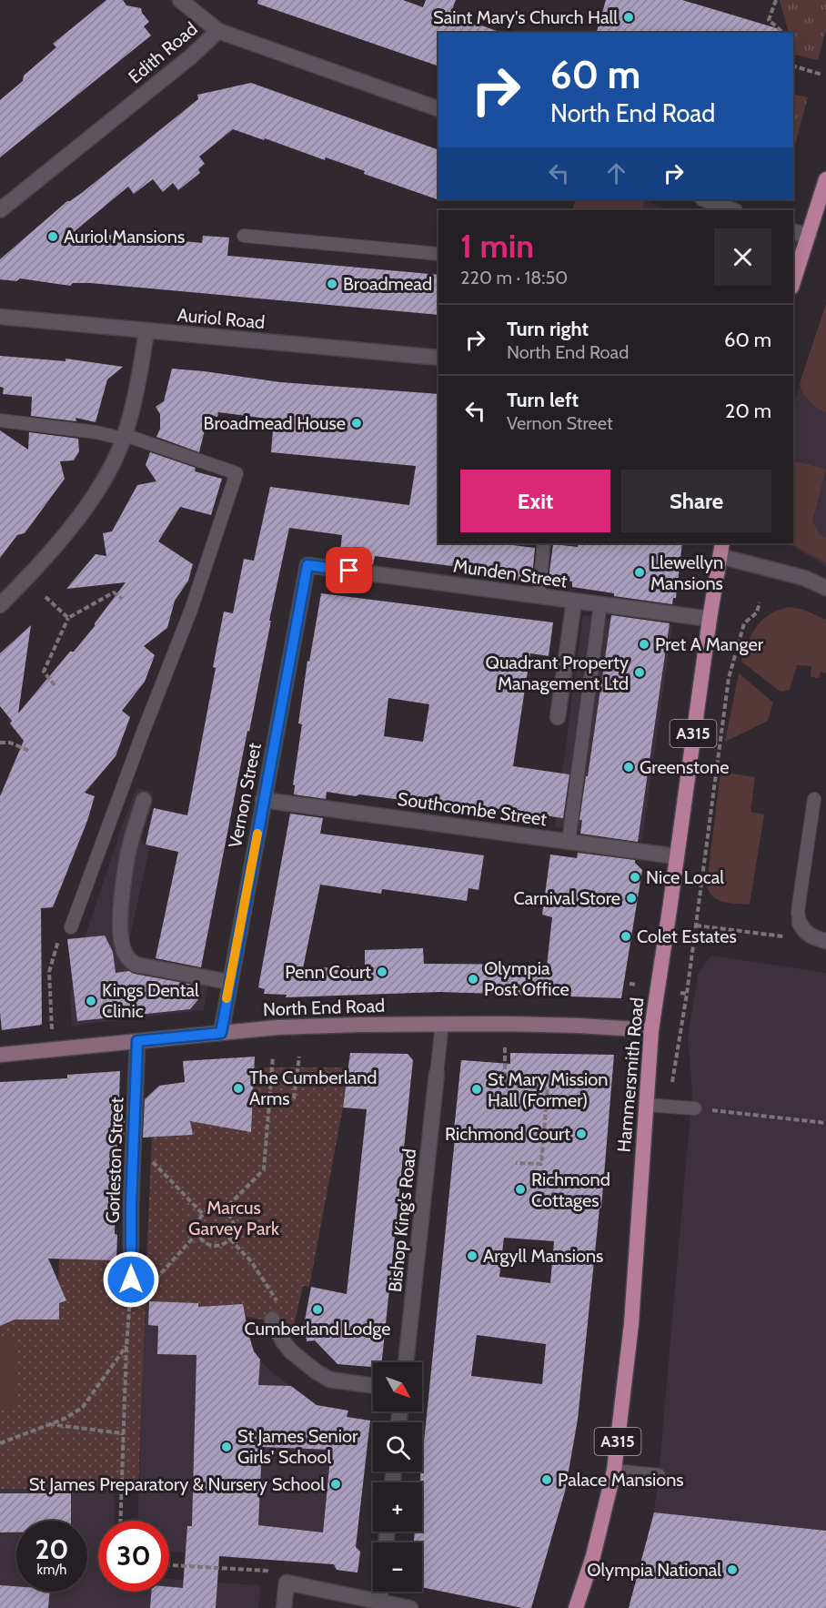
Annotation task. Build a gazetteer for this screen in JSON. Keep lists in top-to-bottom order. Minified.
{"streets":{"main road":["A315","North End Road","Hammersmith Road"],"street":["Edith Road","Auriol Road","Munden Street","Vernon Street","Southcombe Street","Gorleston Street","Bishop King's Road"]},"crossings":[["Munden Street","Vernon Street"],["Munden Street","Hammersmith Road"],["Vernon Street","Southcombe Street"],["Vernon Street","North End Road"],["Southcombe Street","Hammersmith Road"],["North End Road","Hammersmith Road"],["North End Road","Gorleston Street"]],"parks":["Marcus Garvey Park"],"places":["Saint Mary's Church Hall","Auriol Mansions","Broadmead","Broadmead House","Llewellyn Mansions","Pret A Manger","Quadrant Property Management Ltd","Greenstone","Nice Local","Carnival Store","Colet Estates","Penn Court","Olympia Post Office","Kings Dental Clinic","The Cumberland Arms","St Mary Mission Hall (Former)","Richmond Court","Richmond Cottages","Argyll Mansions","Cumberland Lodge","St James Senior Girls' School","Palace Mansions","St James Preparatory & Nursery School","Olympia National"],"north":"bottom right","page":{"turn":["60 m","North End Road"],"heading":["1 min","220 m · 18:50"],"list":[{"name":"Turn right","note":"North End Road","value":"60 m"},{"name":"Turn left","note":"Vernon Street","value":"20 m"}],"buttons":["Exit","Share"],"map_buttons":["+","−"],"speed":"20 km/h","limit":"30"}}
